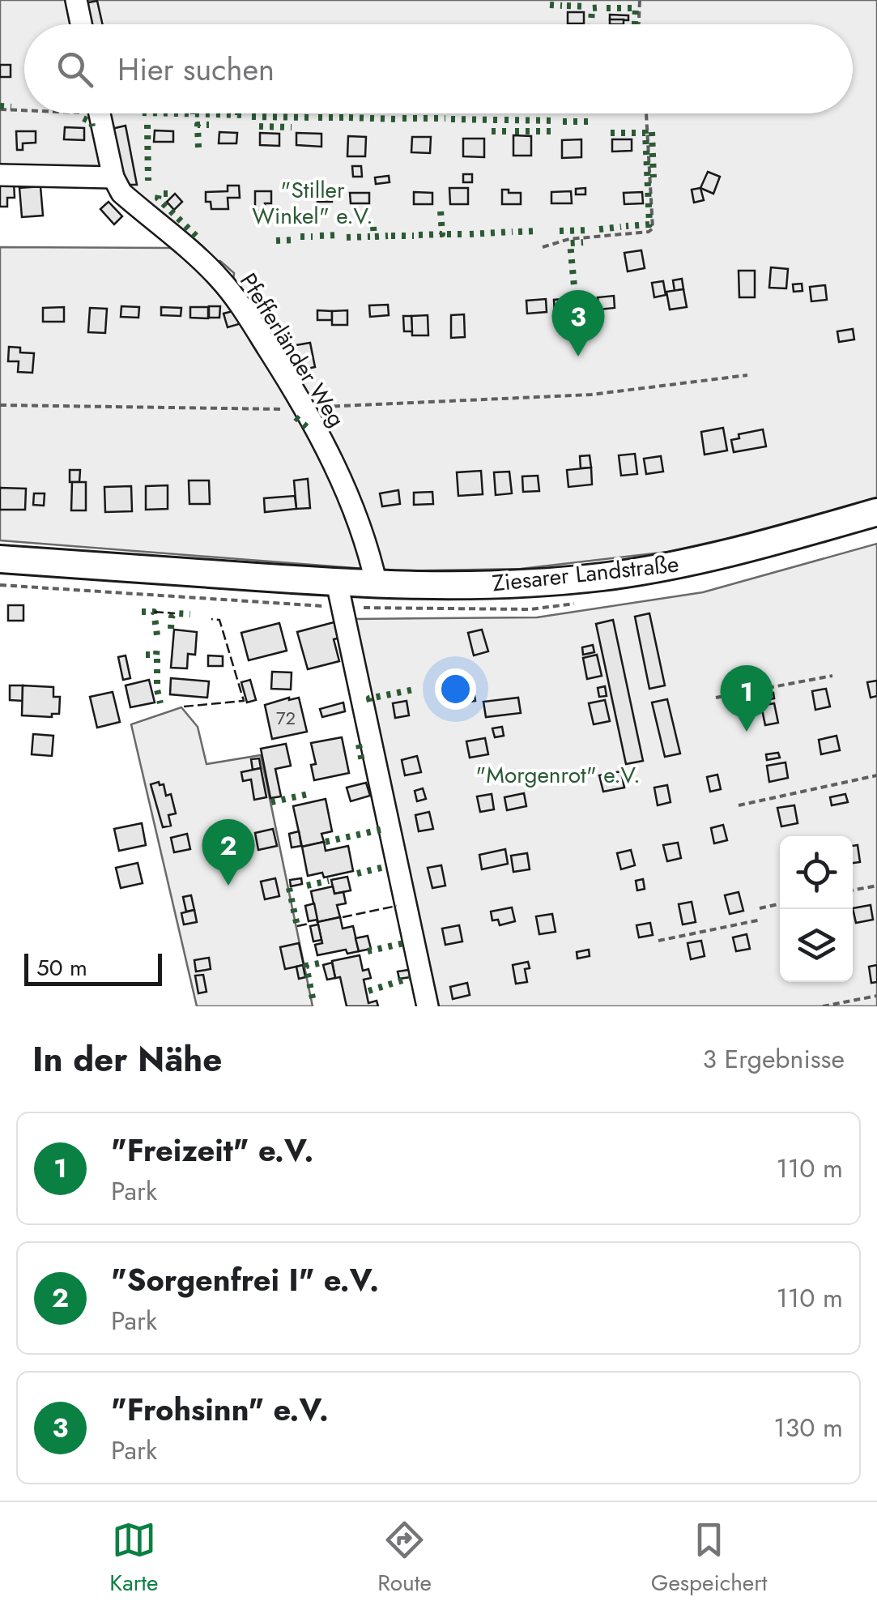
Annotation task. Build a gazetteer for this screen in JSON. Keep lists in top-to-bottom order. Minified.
{"streets":{"main road":["Ziesarer Landstraße"],"street":["Pfefferländer Weg"]},"crossings":[["Pfefferländer Weg","Ziesarer Landstraße"]],"parks":["\"Stiller Winkel\" e.V.","\"Morgenrot\" e.V."],"house_numbers":["72"],"scale_bar":"50 m","page":{"search":"Hier suchen","pins":["3","1","2"],"scale":"50 m","heading":["In der Nähe","3 Ergebnisse"],"list":[{"mark":"1","name":"\"Freizeit\" e.V.","note":"Park","value":"110 m"},{"mark":"2","name":"\"Sorgenfrei I\" e.V.","note":"Park","value":"110 m"},{"mark":"3","name":"\"Frohsinn\" e.V.","note":"Park","value":"130 m"}],"nav":["Karte","Route","Gespeichert"]}}
